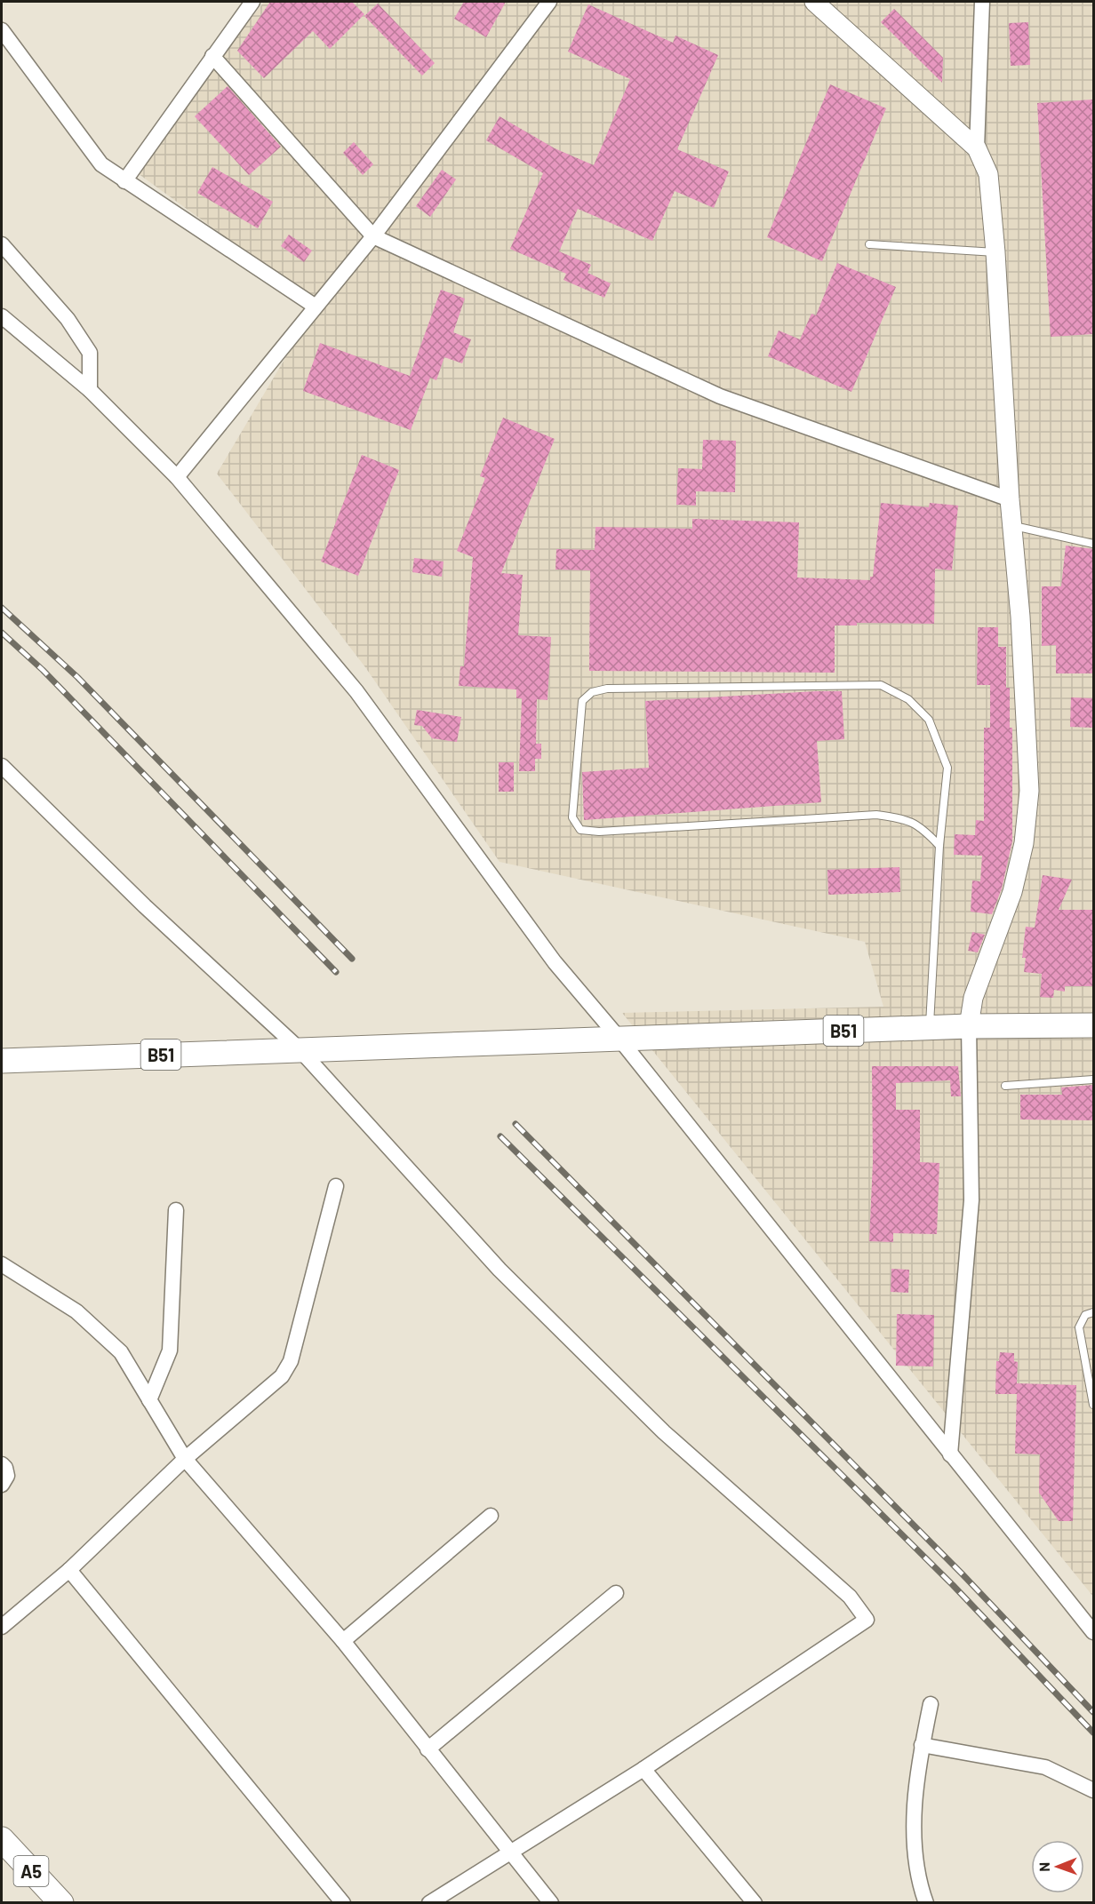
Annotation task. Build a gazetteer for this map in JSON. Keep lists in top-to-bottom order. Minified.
{"streets":{"highway":["B51","A5"]},"north":"left"}
